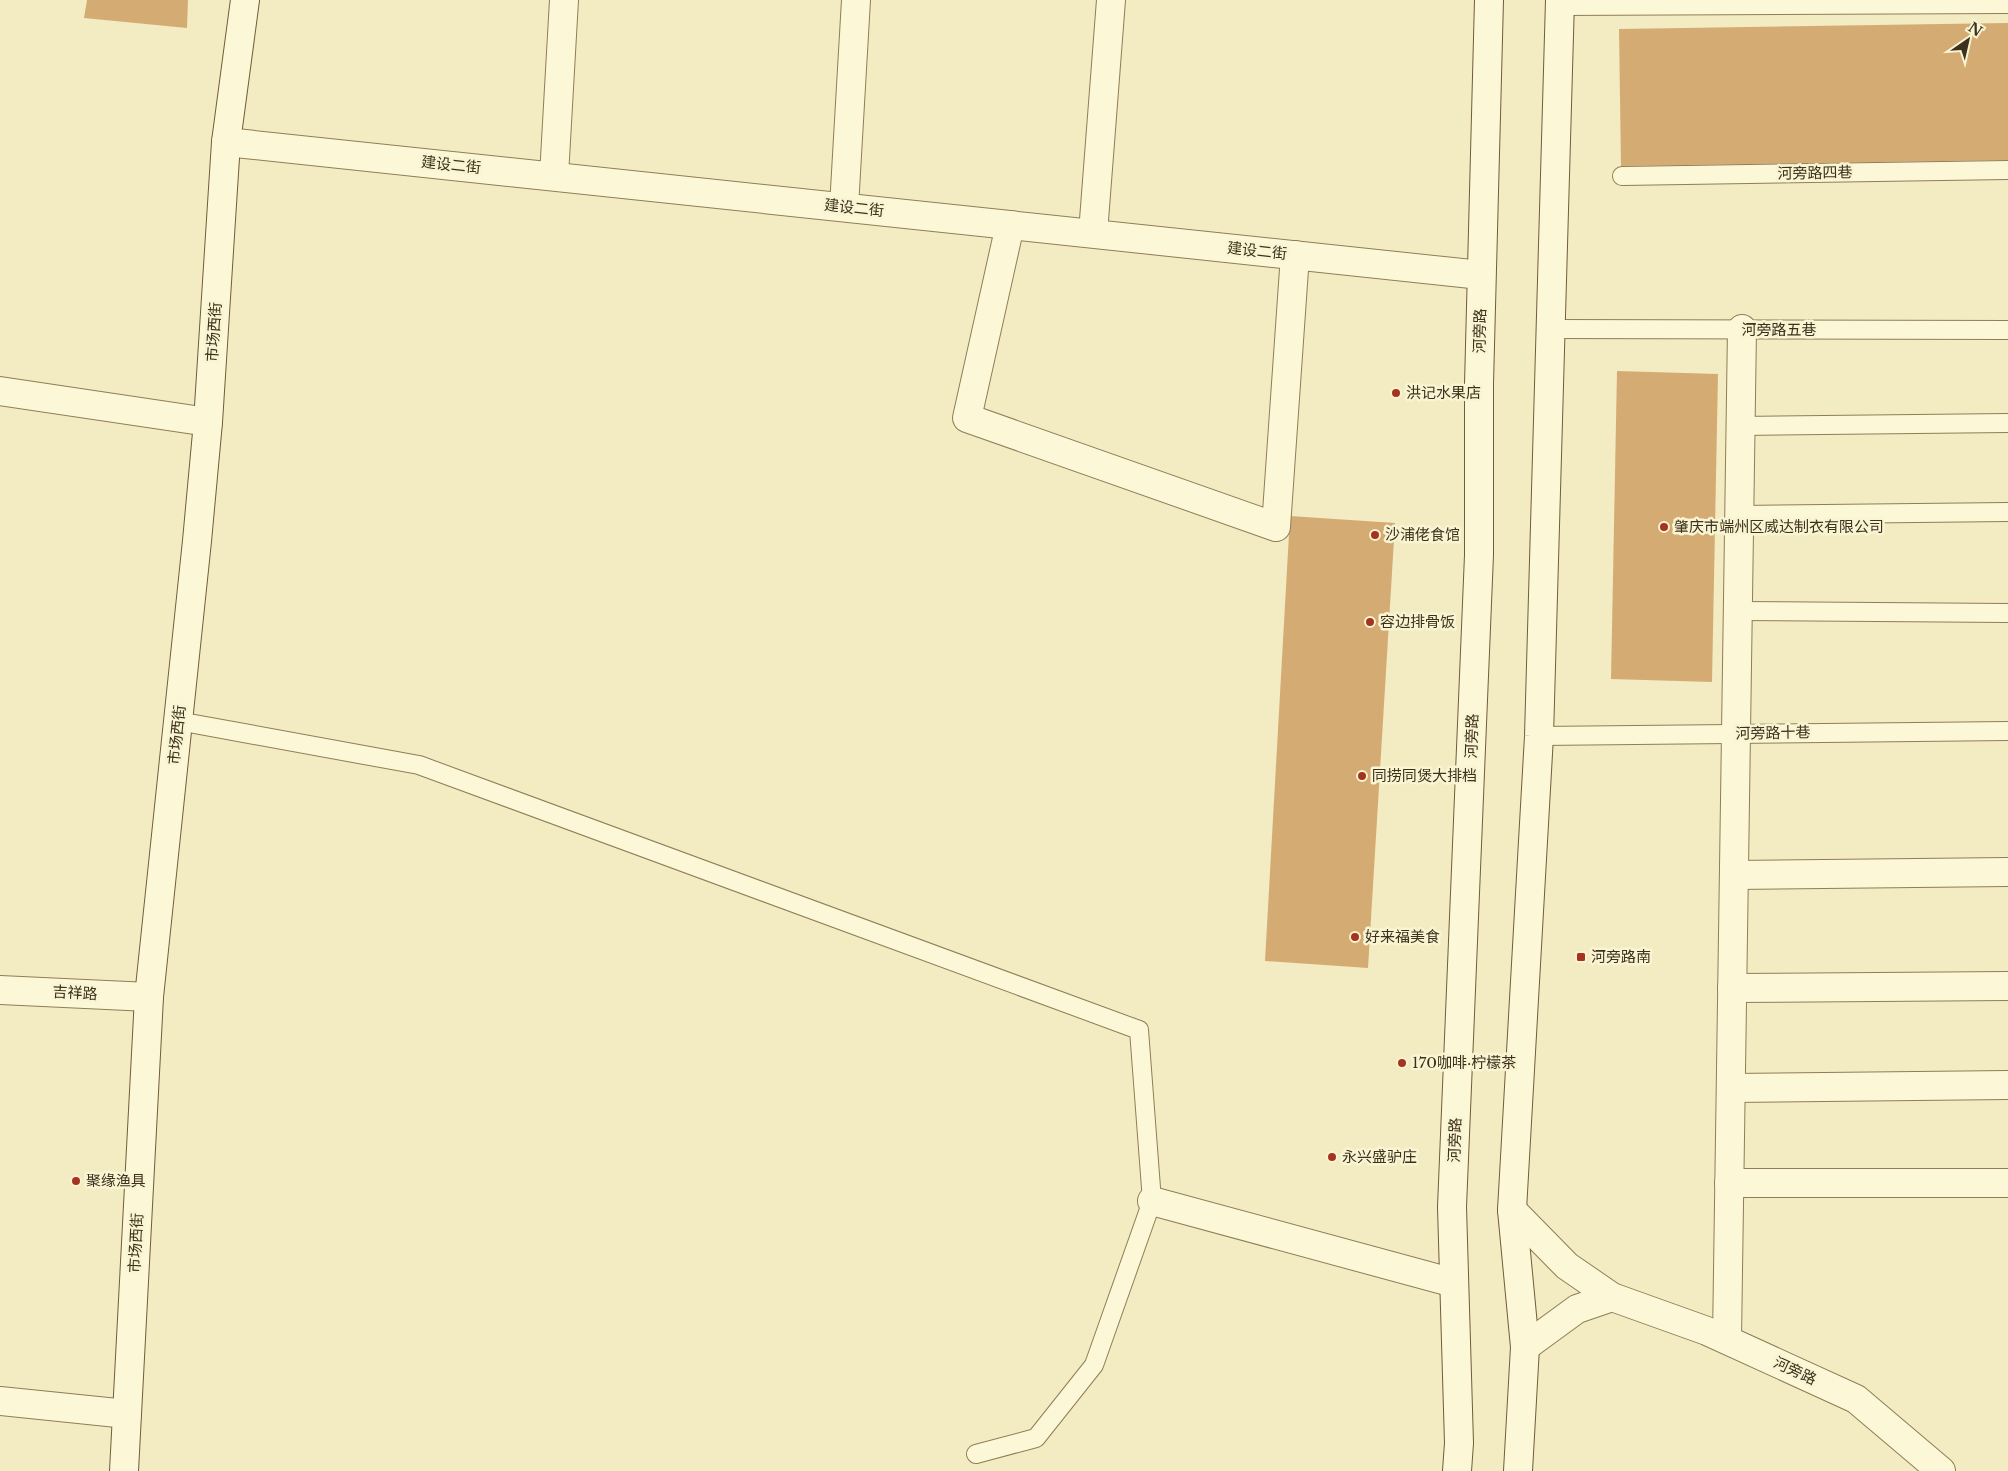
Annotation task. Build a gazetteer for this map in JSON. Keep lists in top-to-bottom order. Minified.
{"streets":{"street":["建设二街","河旁路","市场西街","吉祥路"],"lane":["河旁路四巷","河旁路五巷","河旁路十巷"]},"crossings":[["建设二街","河旁路"],["建设二街","市场西街"],["市场西街","吉祥路"]],"places":{"other":["洪记水果店","肇庆市端州区威达制衣有限公司","沙浦佬食馆","容边排骨饭","同捞同煲大排档","好来福美食","170咖啡·柠檬茶","永兴盛驴庄","聚缘渔具"],"transit":["河旁路南"]},"north":"top right"}
